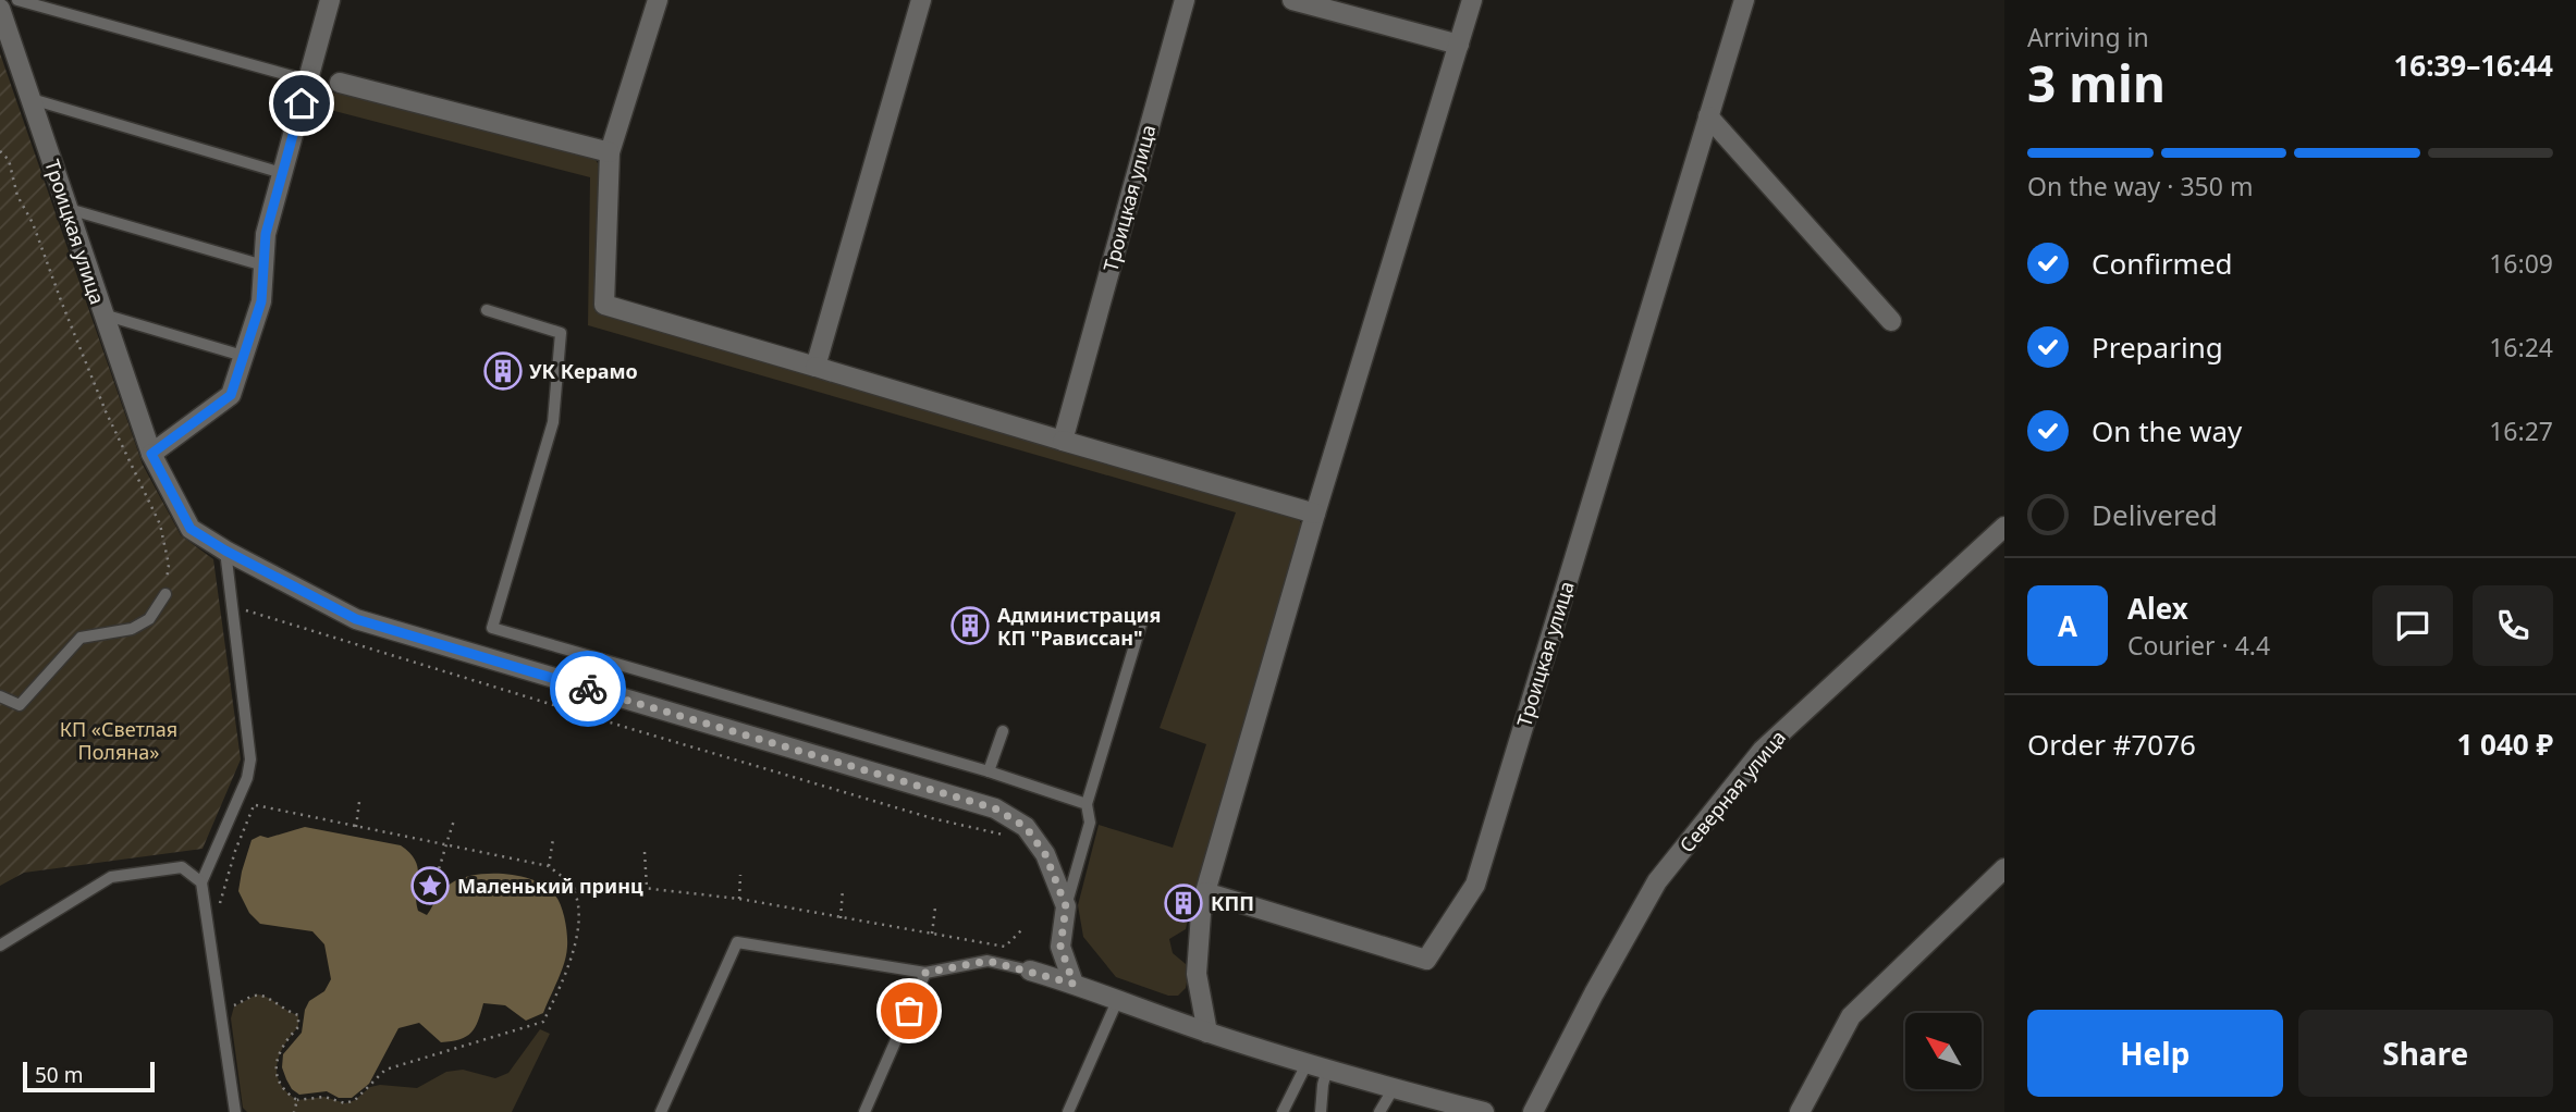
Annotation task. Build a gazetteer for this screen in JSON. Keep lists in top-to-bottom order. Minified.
{"streets":{"street":["Троицкая улица","Северная улица"]},"parks":["КП «Светлая Поляна»"],"places":{"building":["УК Керамо","Администрация КП \"Рависсан\"","КПП"],"place":["Маленький принц"]},"scale_bar":"50 m","north":"top left","page":{"heading":["3 min","Arriving in","16:39–16:44"],"panel":["Alex","Courier · 4.4","Order #7076","1 040 ₽"],"bar":"On the way · 350 m","list":[["Confirmed","16:09"],["Preparing","16:24"],["On the way","16:27"],"Delivered"],"round":"A","buttons":["Help","Share"],"scale":"50 m"}}
